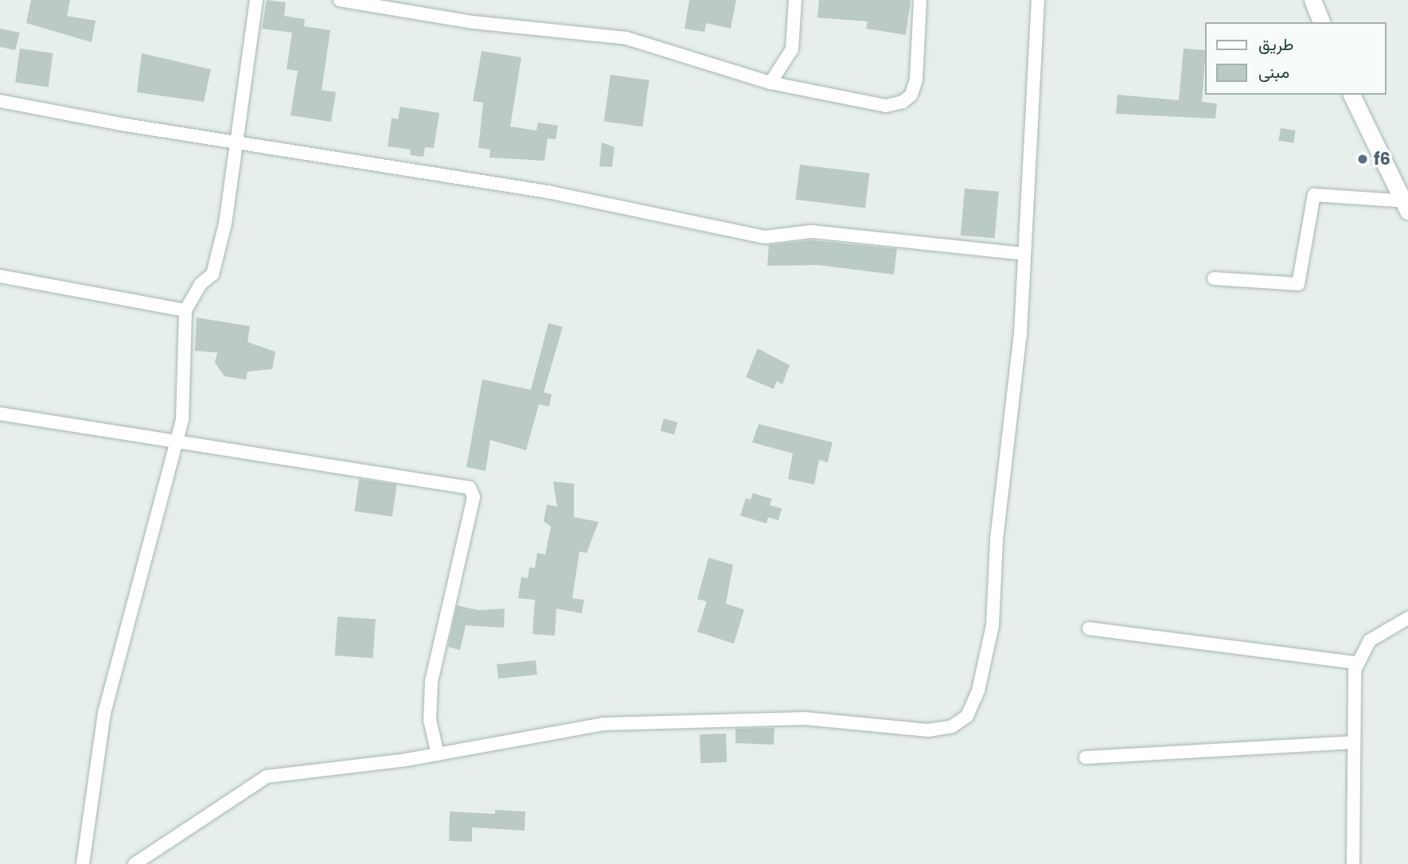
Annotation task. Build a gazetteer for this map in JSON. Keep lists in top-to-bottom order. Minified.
{"places":["f6"],"legend":["طريق","مبنى"]}
